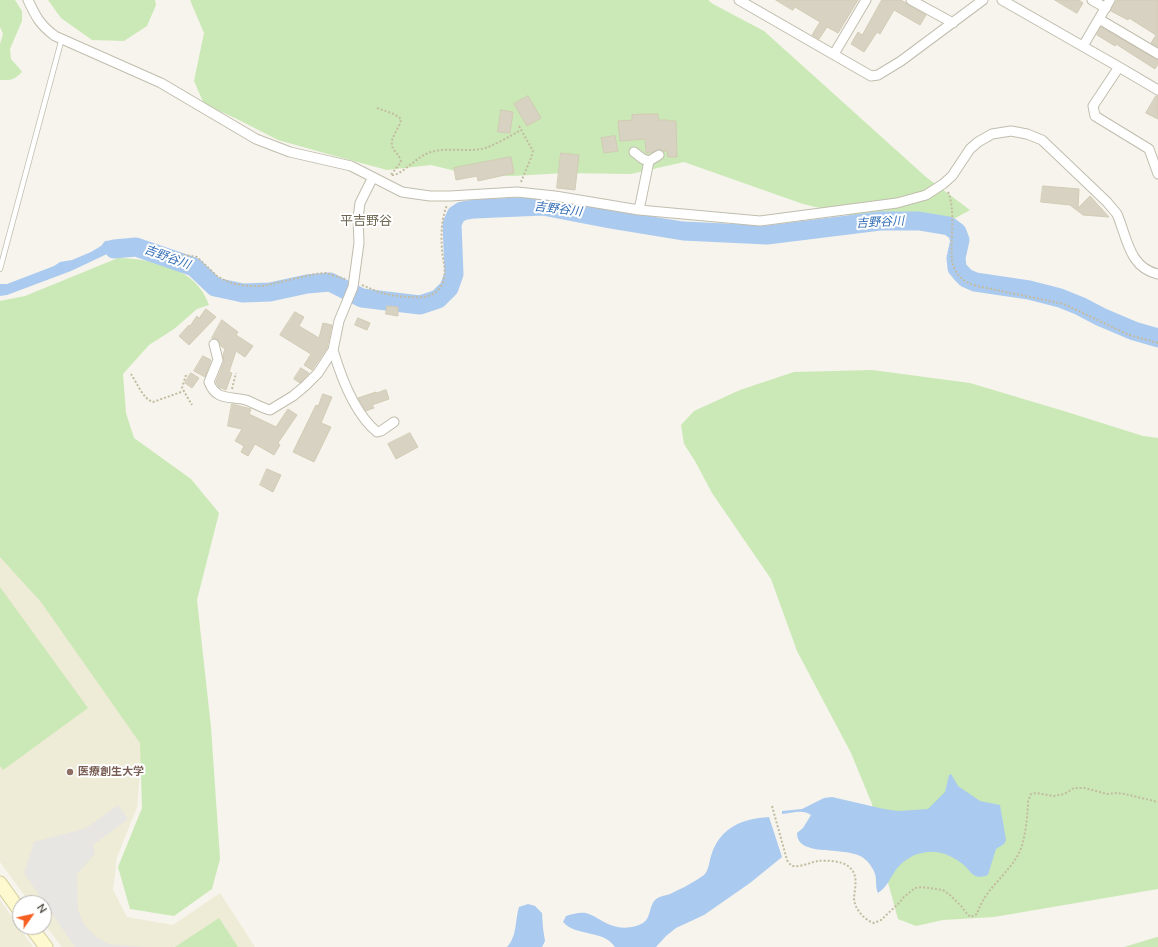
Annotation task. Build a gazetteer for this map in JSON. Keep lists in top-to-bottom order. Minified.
{"districts":["平吉野谷"],"water":["吉野谷川"],"places":["医療創生大学"],"north":"top right"}
